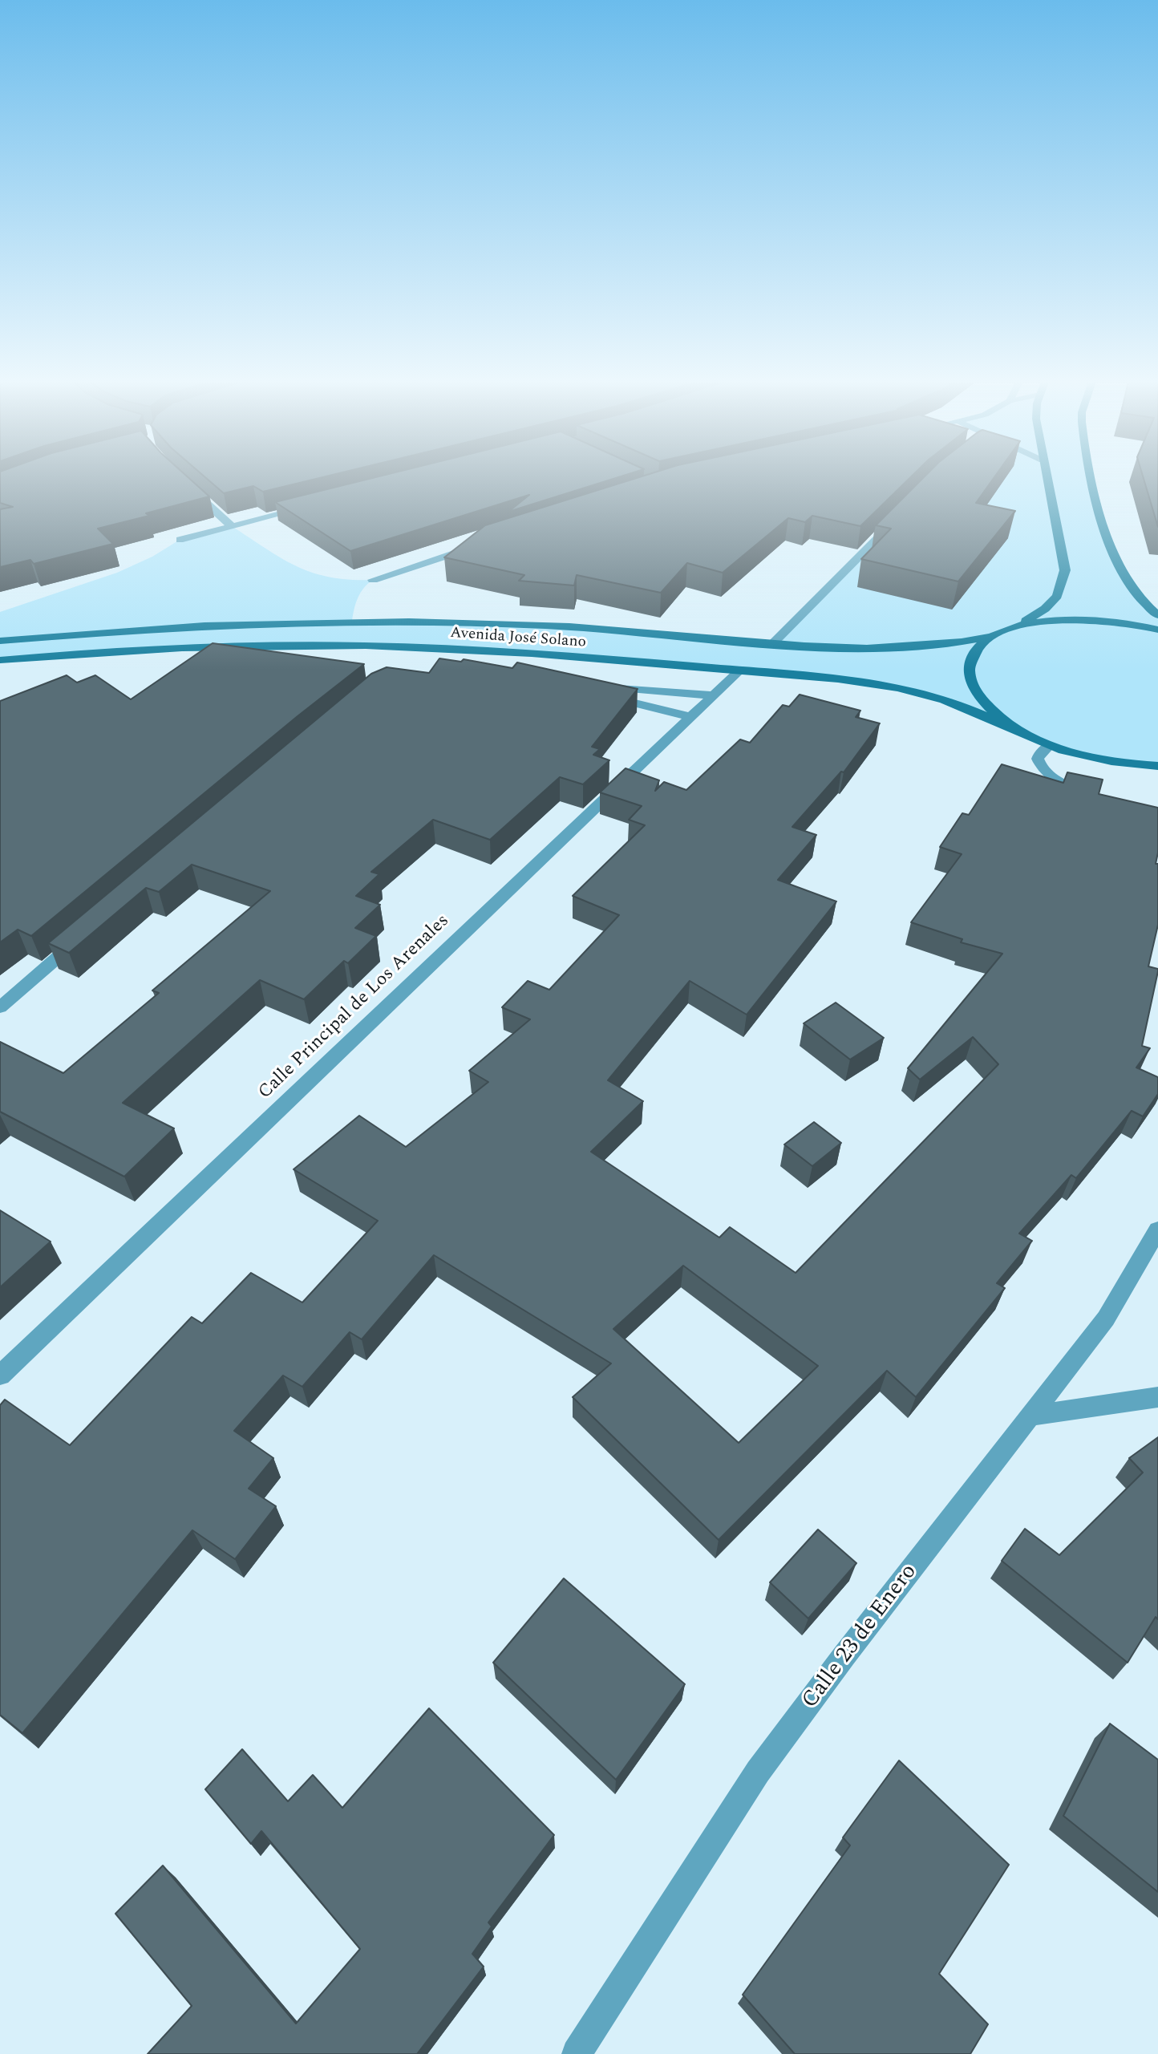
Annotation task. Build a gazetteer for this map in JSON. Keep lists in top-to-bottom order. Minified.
{"streets":{"street":["Avenida José Solano","Calle Principal de Los Arenales","Calle 23 de Enero"]},"crossings":[["Avenida José Solano","Calle Principal de Los Arenales"]]}
